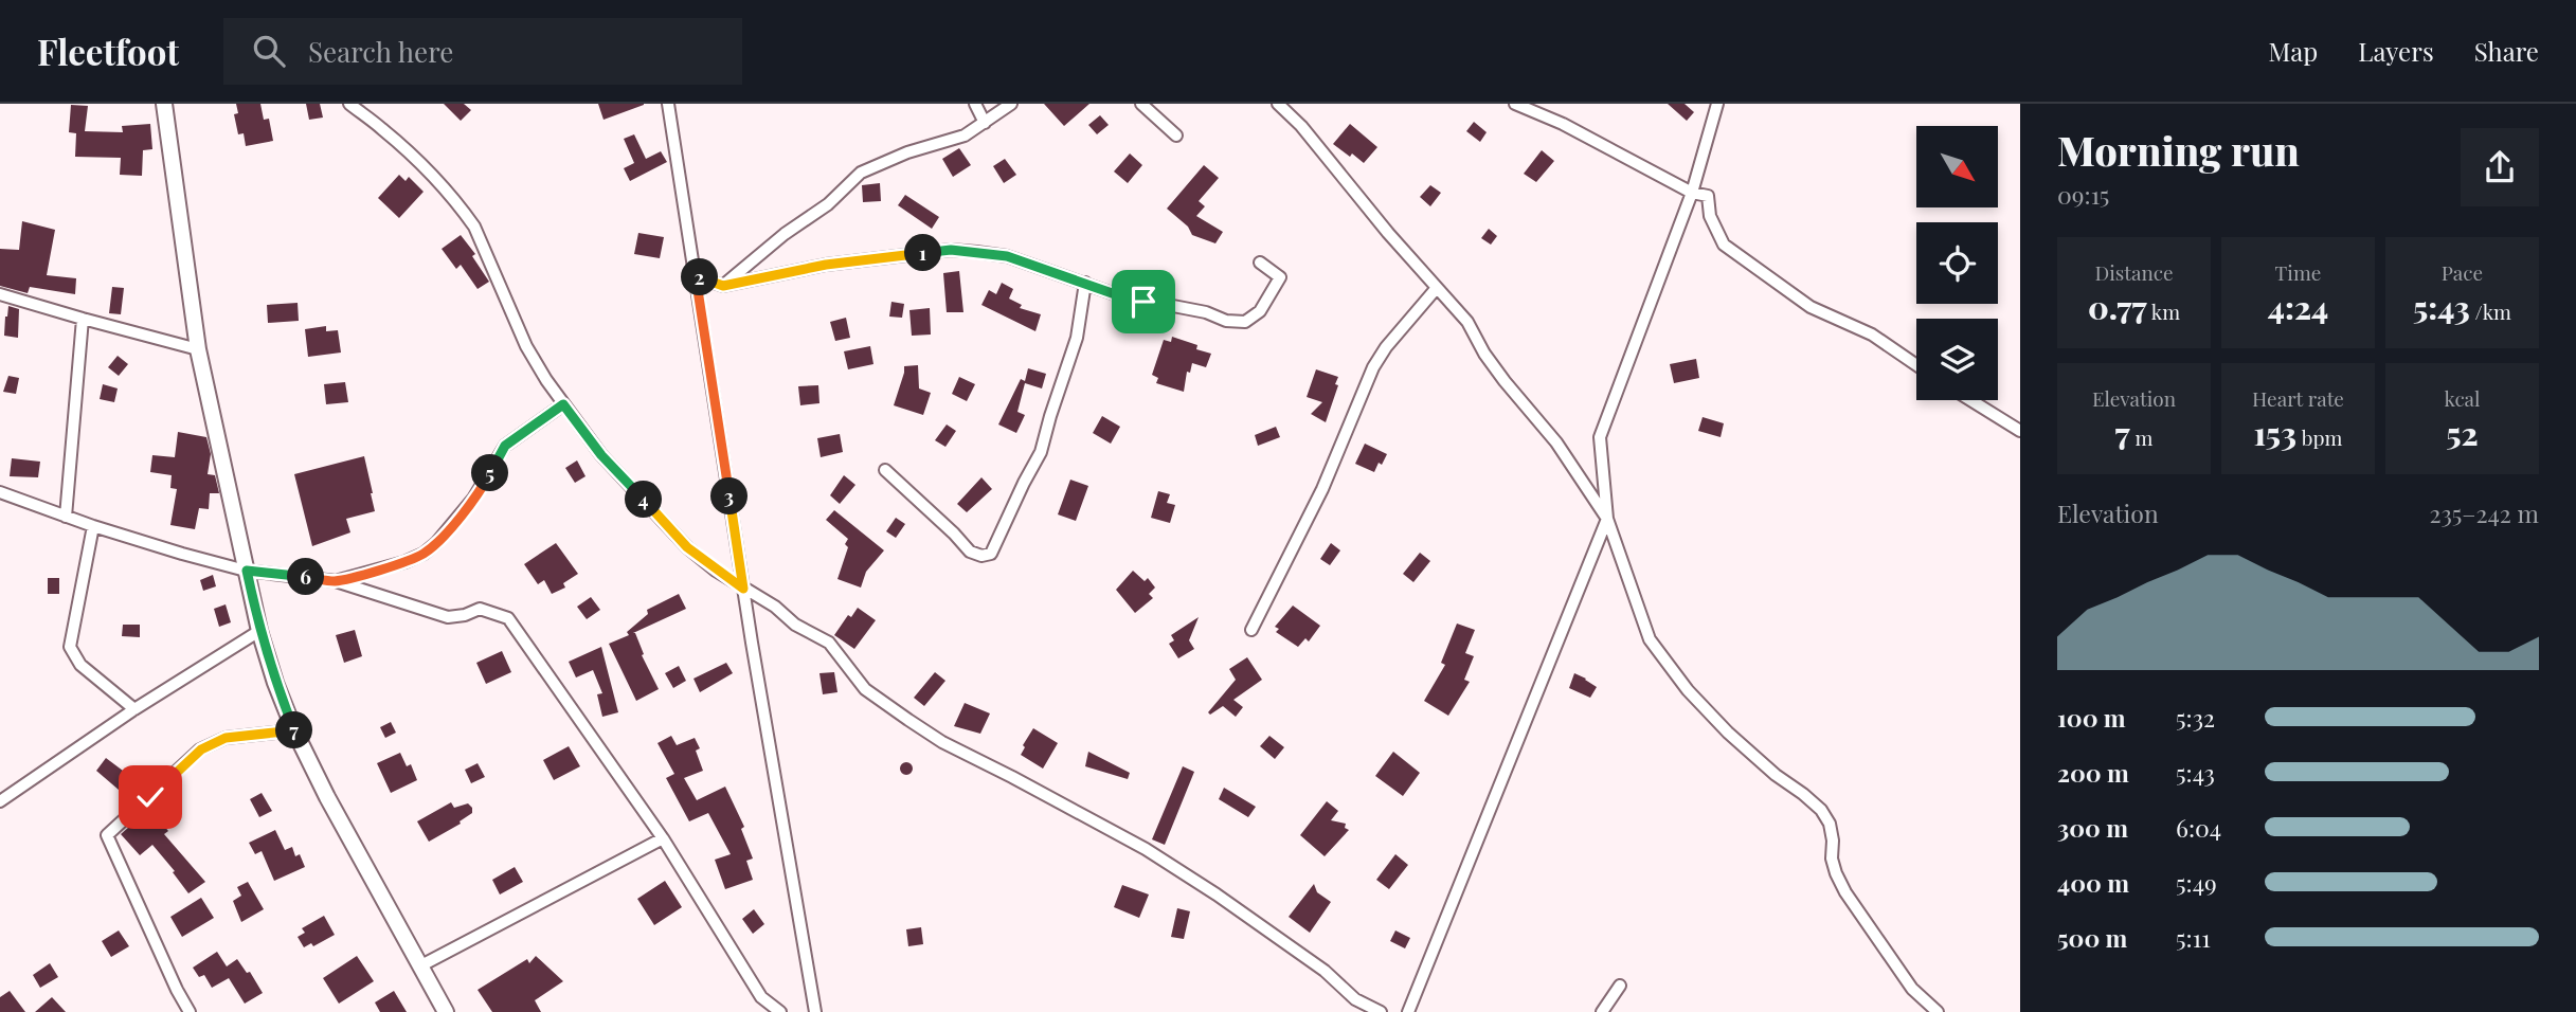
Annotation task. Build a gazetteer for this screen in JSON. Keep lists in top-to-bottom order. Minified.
{"north":"bottom right","page":{"header":"Fleetfoot","search":"Search here","nav":["Map","Layers","Share"],"heading":["Morning run","09:15"],"stats":[["Distance","0.77 km"],["Time","4:24"],["Pace","5:43 /km"],["Elevation","7 m"],["Heart rate","153 bpm"],["kcal","52"]],"pins":["1","2","5","3","4","6","7"],"chart":["Elevation","235–242 m"],"list":[{"name":"100 m","note":"5:32"},{"name":"200 m","note":"5:43"},{"name":"300 m","note":"6:04"},{"name":"400 m","note":"5:49"},{"name":"500 m","note":"5:11"}]}}
